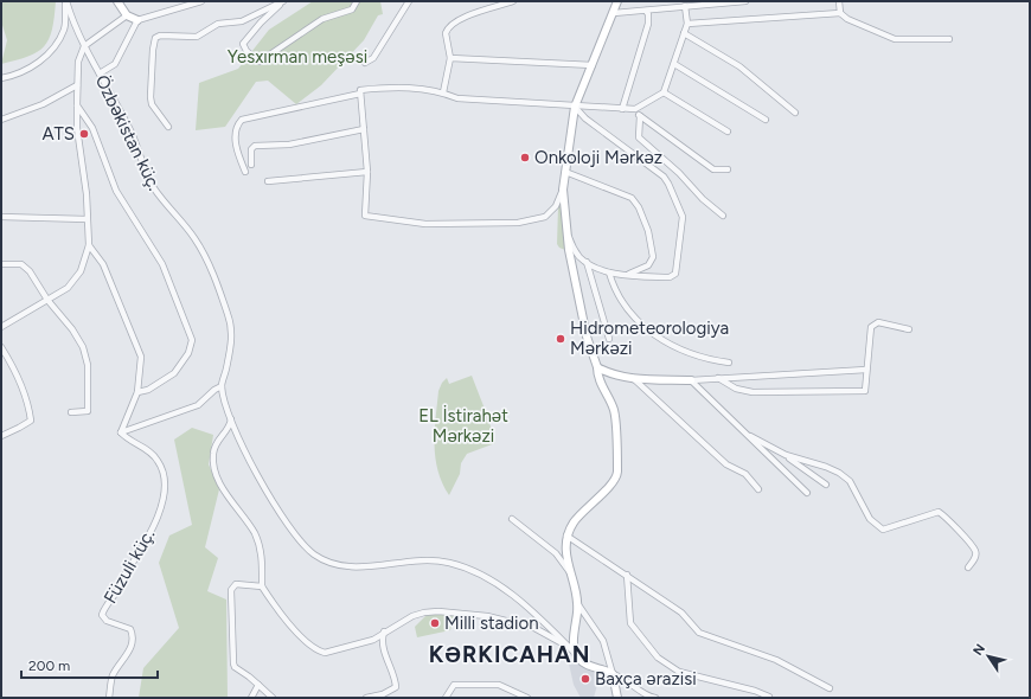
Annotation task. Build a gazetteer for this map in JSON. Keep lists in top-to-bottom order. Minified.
{"streets":{"street":["Özbəkistan küç.","Füzuli küç."]},"districts":["KƏRKICAHAN"],"parks":["Yesxırman meşəsi","EL İstirahət Mərkəzi"],"places":["ATS","Onkoloji Mərkəz","Hidrometeorologiya Mərkəzi","Milli stadion","Baxça ərazisi"],"scale_bar":"200 m","north":"top left"}
